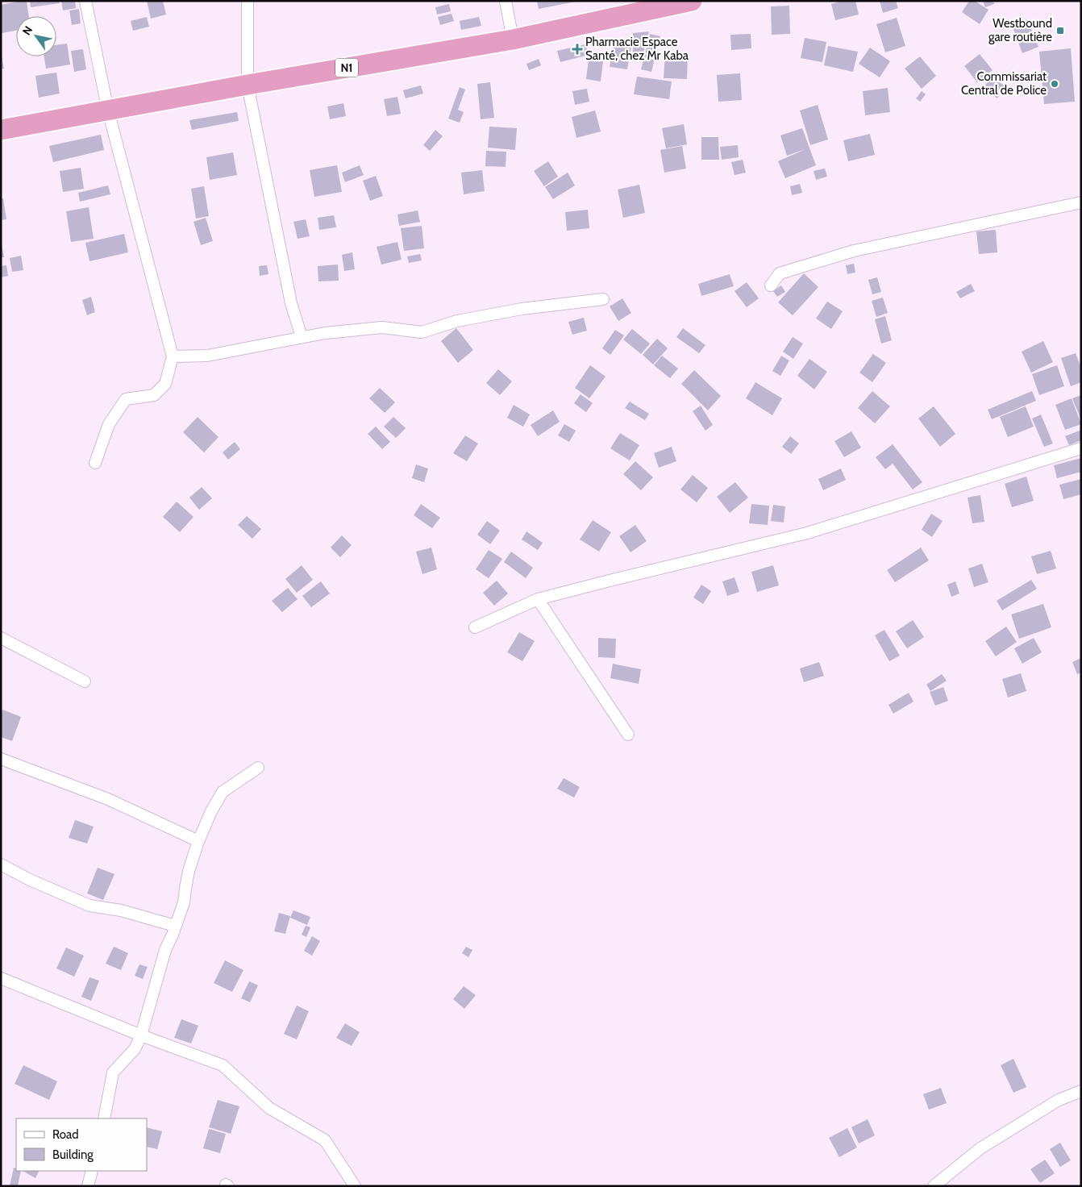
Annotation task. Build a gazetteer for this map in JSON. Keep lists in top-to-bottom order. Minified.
{"streets":{"highway":["N1"]},"places":{"transit":["Westbound gare routière"],"health":["Pharmacie Espace Santé, chez Mr Kaba"],"other":["Commissariat Central de Police"]},"legend":["Road","Building"],"north":"top left"}
